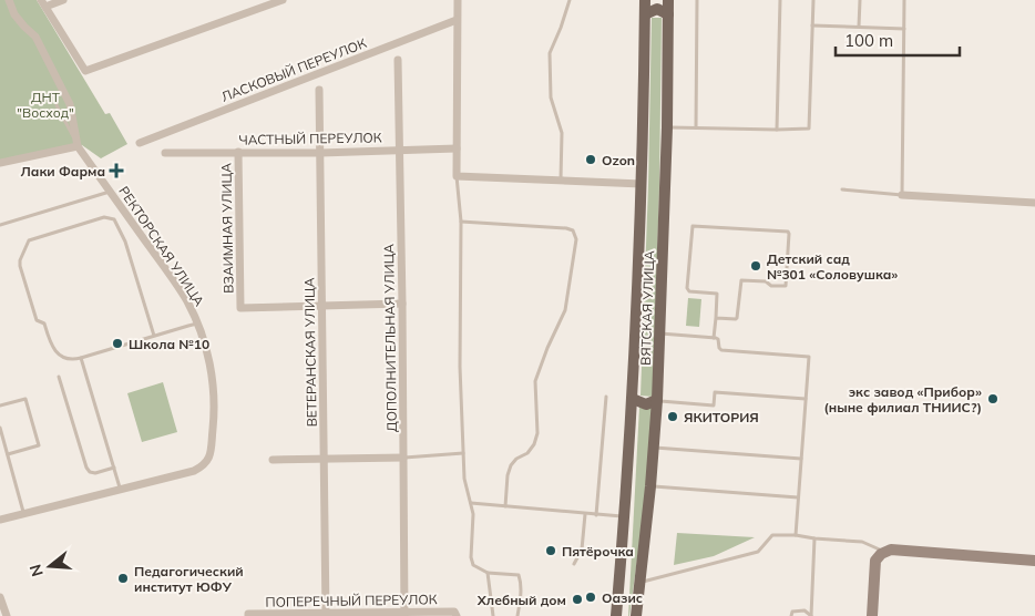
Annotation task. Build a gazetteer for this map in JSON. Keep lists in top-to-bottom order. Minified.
{"streets":{"main road":["ВЯТСКАЯ УЛИЦА"],"street":["ЛАСКОВЫЙ ПЕРЕУЛОК","ЧАСТНЫЙ ПЕРЕУЛОК","ВЗАИМНАЯ УЛИЦА","РЕКТОРСКАЯ УЛИЦА","ДОПОЛНИТЕЛЬНАЯ УЛИЦА","ВЕТЕРАНСКАЯ УЛИЦА","ПОПЕРЕЧНЫЙ ПЕРЕУЛОК"]},"crossings":[["ЧАСТНЫЙ ПЕРЕУЛОК","ВЗАИМНАЯ УЛИЦА"],["ЧАСТНЫЙ ПЕРЕУЛОК","ДОПОЛНИТЕЛЬНАЯ УЛИЦА"],["ЧАСТНЫЙ ПЕРЕУЛОК","ВЕТЕРАНСКАЯ УЛИЦА"],["ВЗАИМНАЯ УЛИЦА","ДОПОЛНИТЕЛЬНАЯ УЛИЦА"],["ВЗАИМНАЯ УЛИЦА","ВЕТЕРАНСКАЯ УЛИЦА"],["ДОПОЛНИТЕЛЬНАЯ УЛИЦА","ПОПЕРЕЧНЫЙ ПЕРЕУЛОК"],["ВЕТЕРАНСКАЯ УЛИЦА","ПОПЕРЕЧНЫЙ ПЕРЕУЛОК"]],"parks":["ДНТ \"Восход\""],"places":{"other":["Ozon","Детский сад №301 «Соловушка»","Школа №10","экс завод «Прибор» (ныне филиал ТНИИС?)","ЯКИТОРИЯ","Пятёрочка","Педагогический институт ЮФУ","Оазис","Хлебный дом"],"health":["Лаки Фарма"]},"scale_bar":"100 m","north":"left"}
